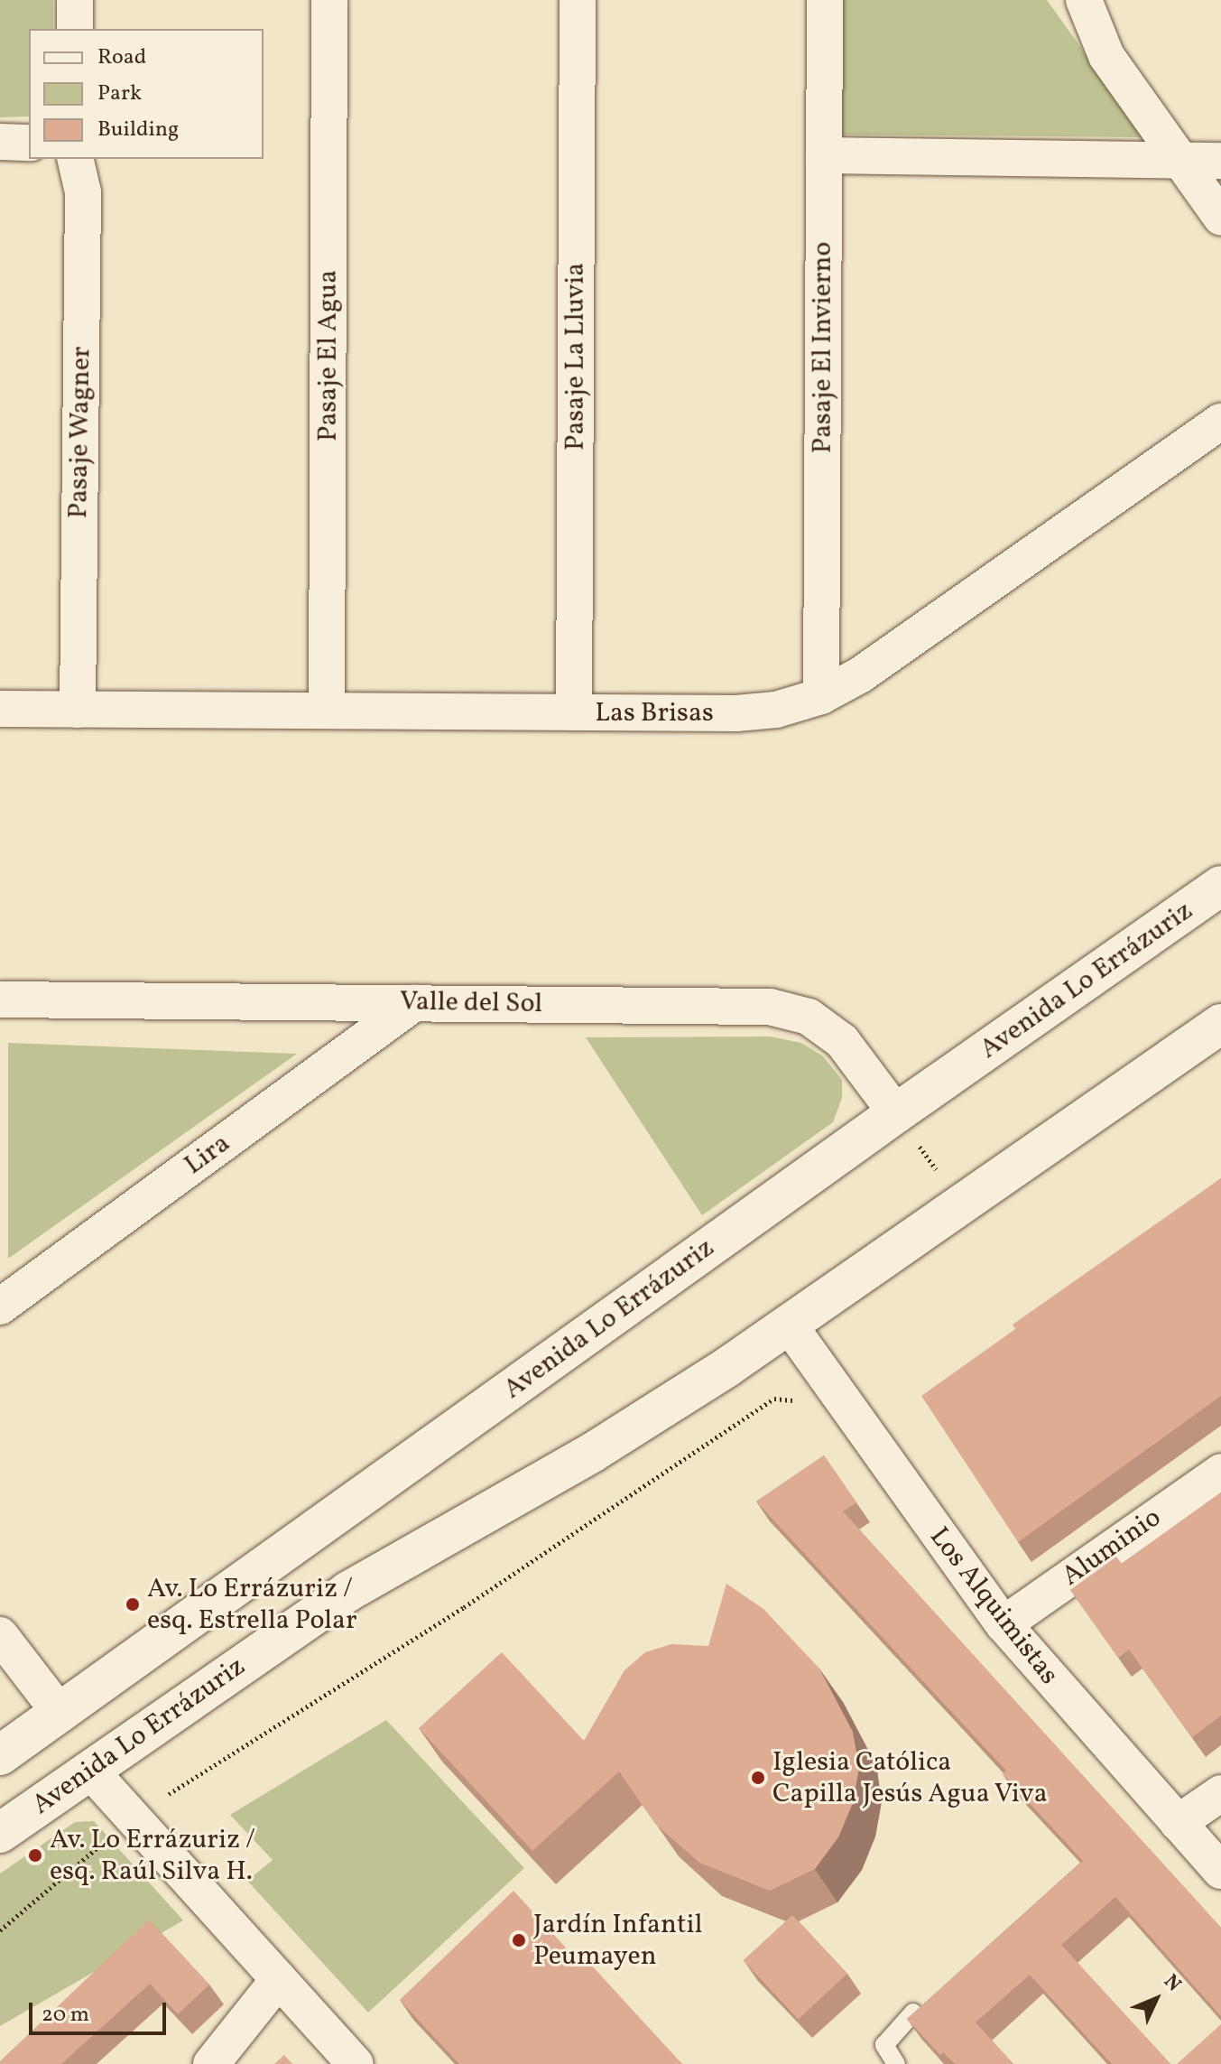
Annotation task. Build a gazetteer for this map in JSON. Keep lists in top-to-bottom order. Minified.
{"streets":{"main road":["Avenida Lo Errázuriz"],"street":["Pasaje El Invierno","Pasaje El Agua","Pasaje La Lluvia","Pasaje Wagner","Las Brisas","Valle del Sol","Lira","Aluminio","Los Alquimistas"]},"crossings":[["Pasaje El Invierno","Las Brisas"],["Pasaje El Agua","Las Brisas"],["Pasaje La Lluvia","Las Brisas"],["Pasaje Wagner","Las Brisas"],["Avenida Lo Errázuriz","Valle del Sol"],["Avenida Lo Errázuriz","Los Alquimistas"],["Valle del Sol","Lira"],["Aluminio","Los Alquimistas"]],"places":["Av. Lo Errázuriz / esq. Estrella Polar","Iglesia Católica Capilla Jesús Agua Viva","Av. Lo Errázuriz / esq. Raúl Silva H.","Jardín Infantil Peumayen"],"legend":["Road","Park","Building"],"scale_bar":"20 m","north":"top right"}
